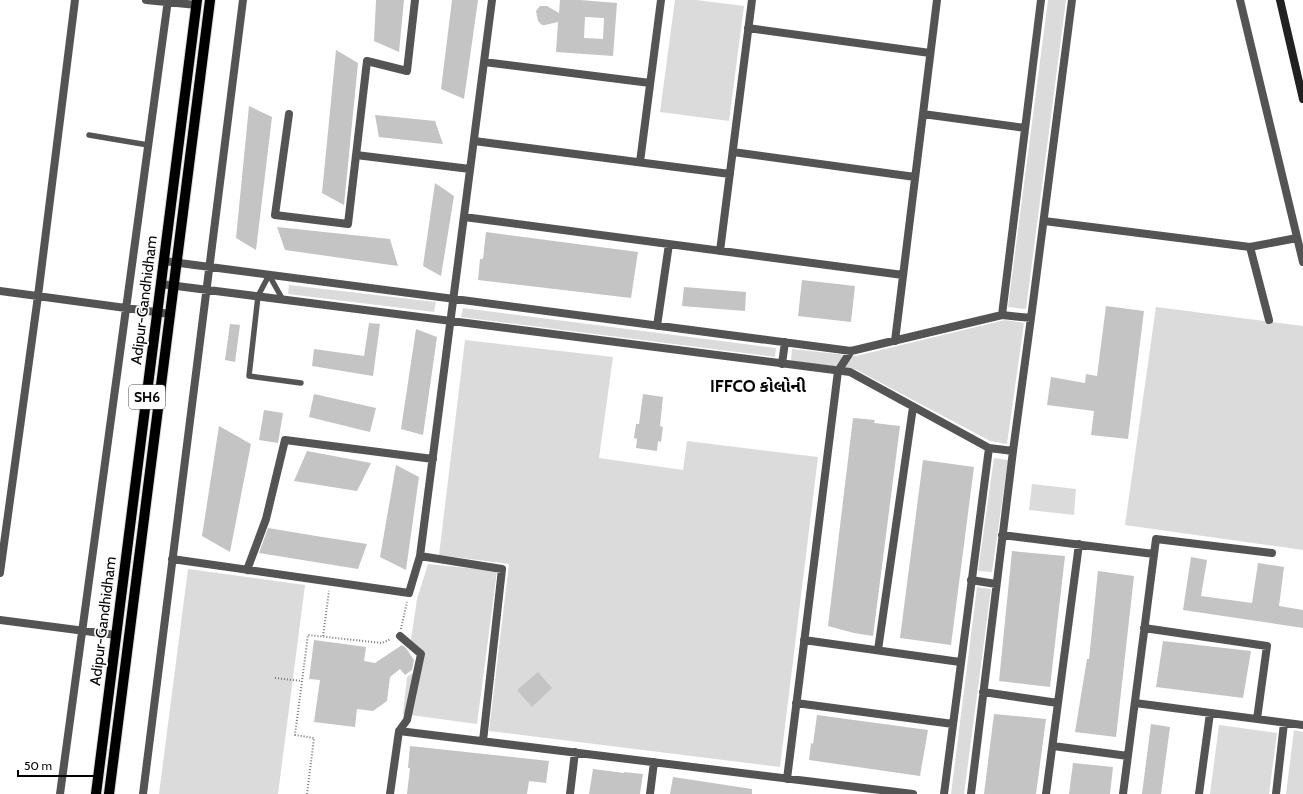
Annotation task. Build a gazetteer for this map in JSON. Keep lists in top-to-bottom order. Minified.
{"streets":{"main road":["Adipur-Gandhidham","SH6"]},"districts":["IFFCO કોલોની"],"scale_bar":"50 m"}
